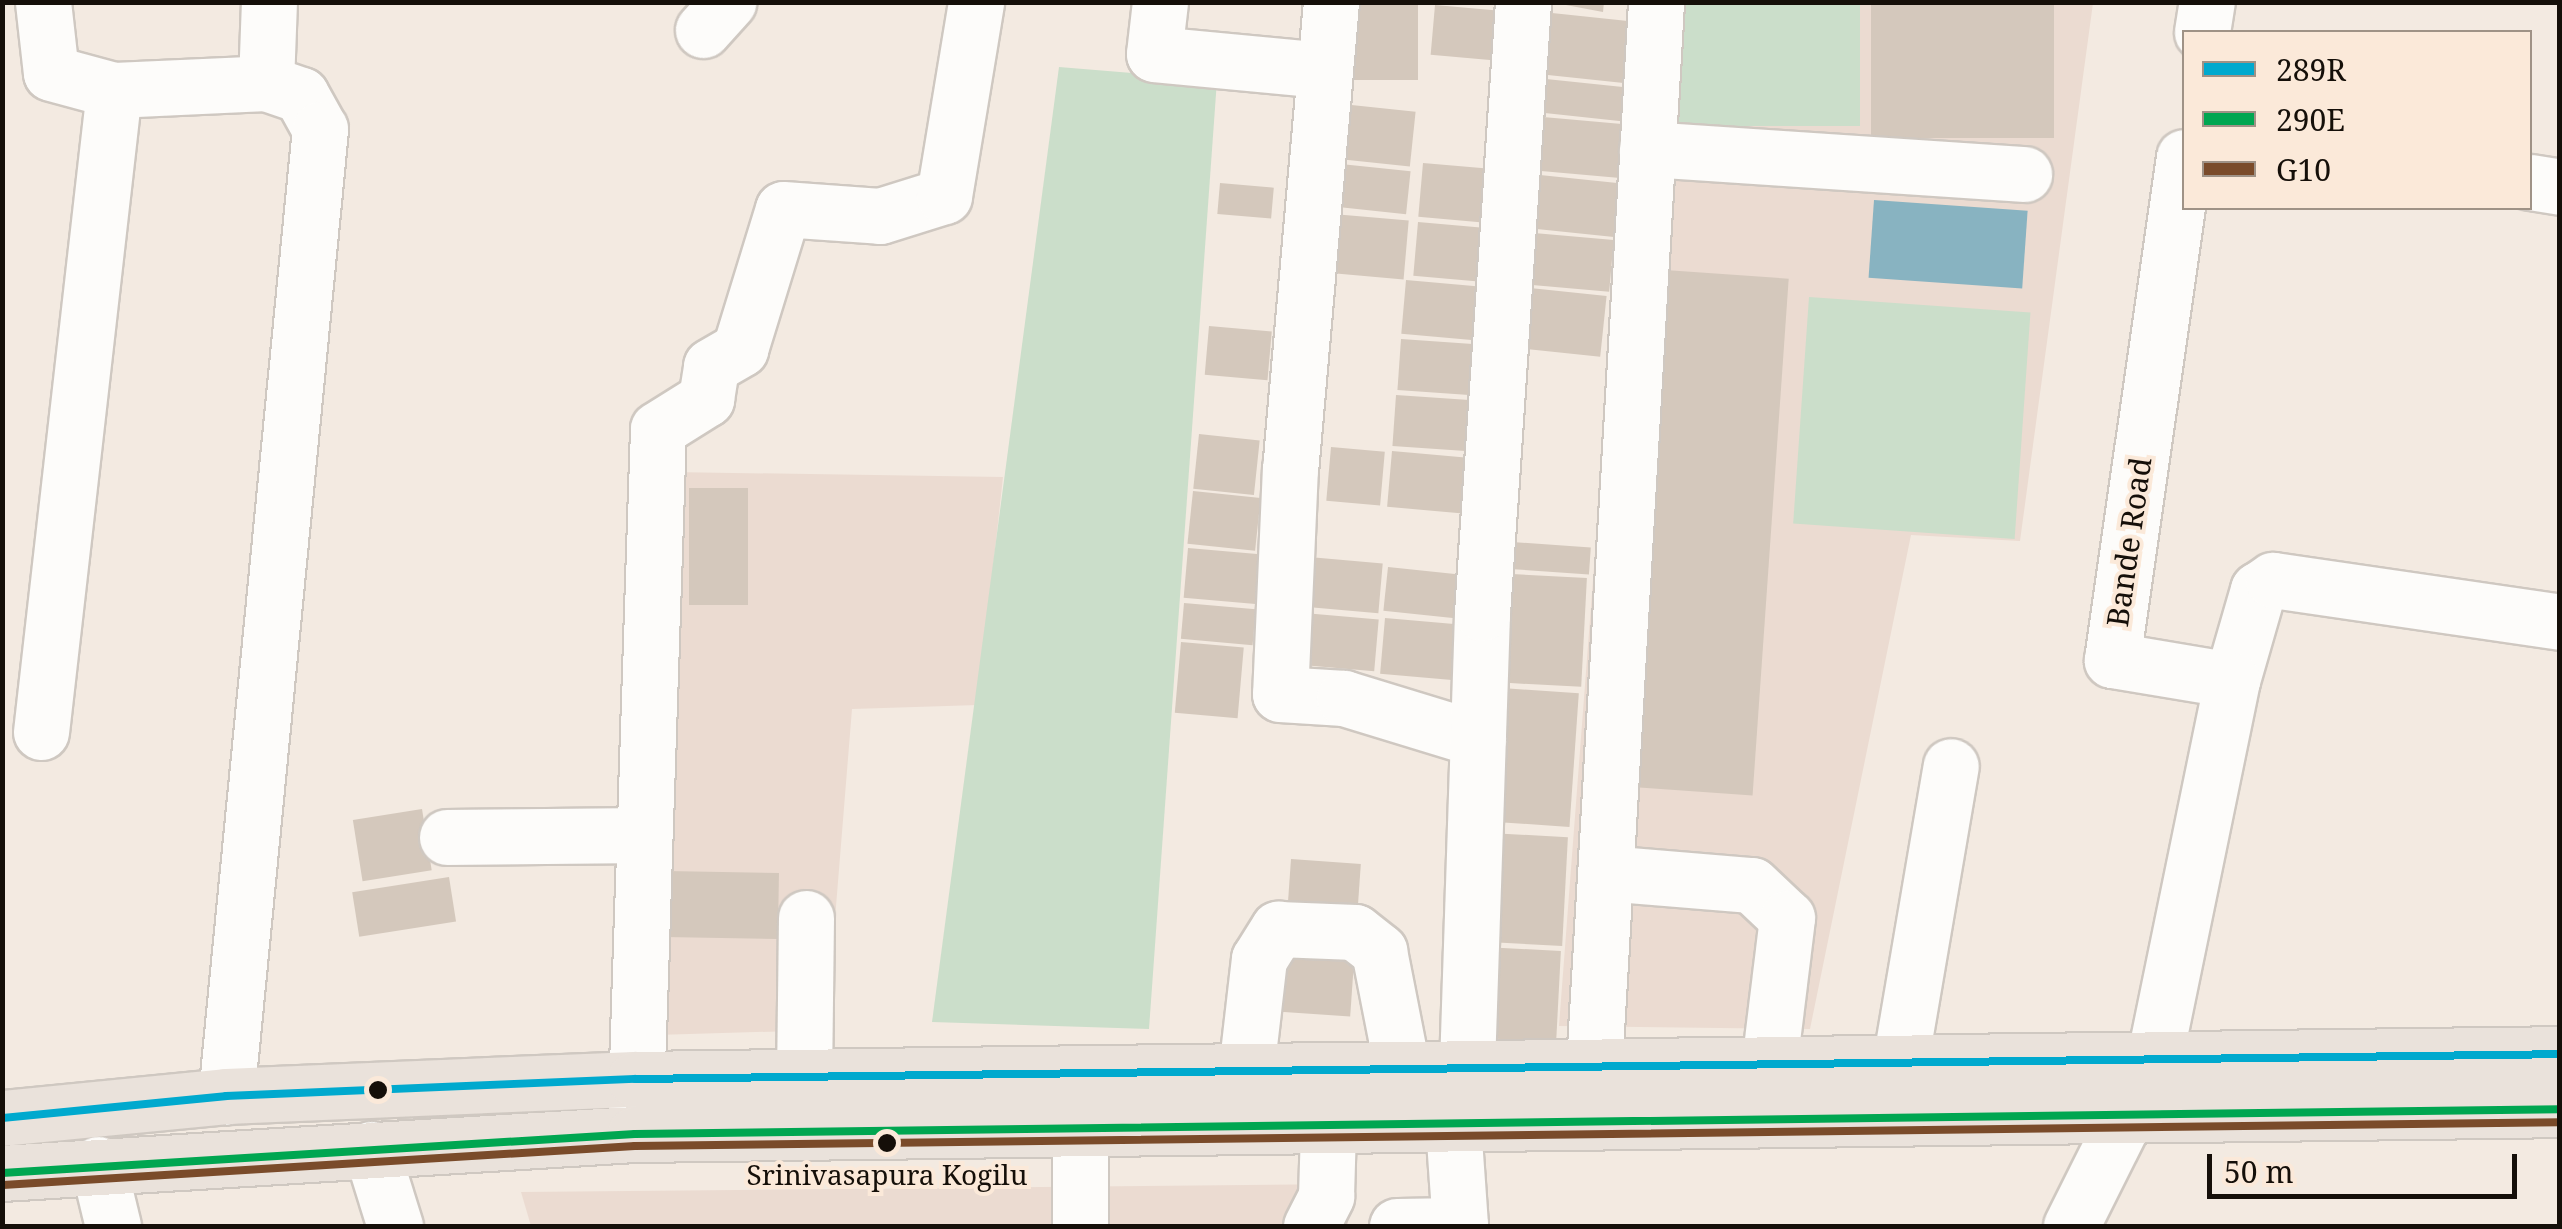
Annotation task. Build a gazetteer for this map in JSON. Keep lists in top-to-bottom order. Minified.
{"streets":{"street":["Bande Road"]},"places":["Srinivasapura Kogilu"],"lines":["transit line 289R","transit line 290E","transit line G10"],"legend":["289R","290E","G10"],"scale_bar":"50 m"}
